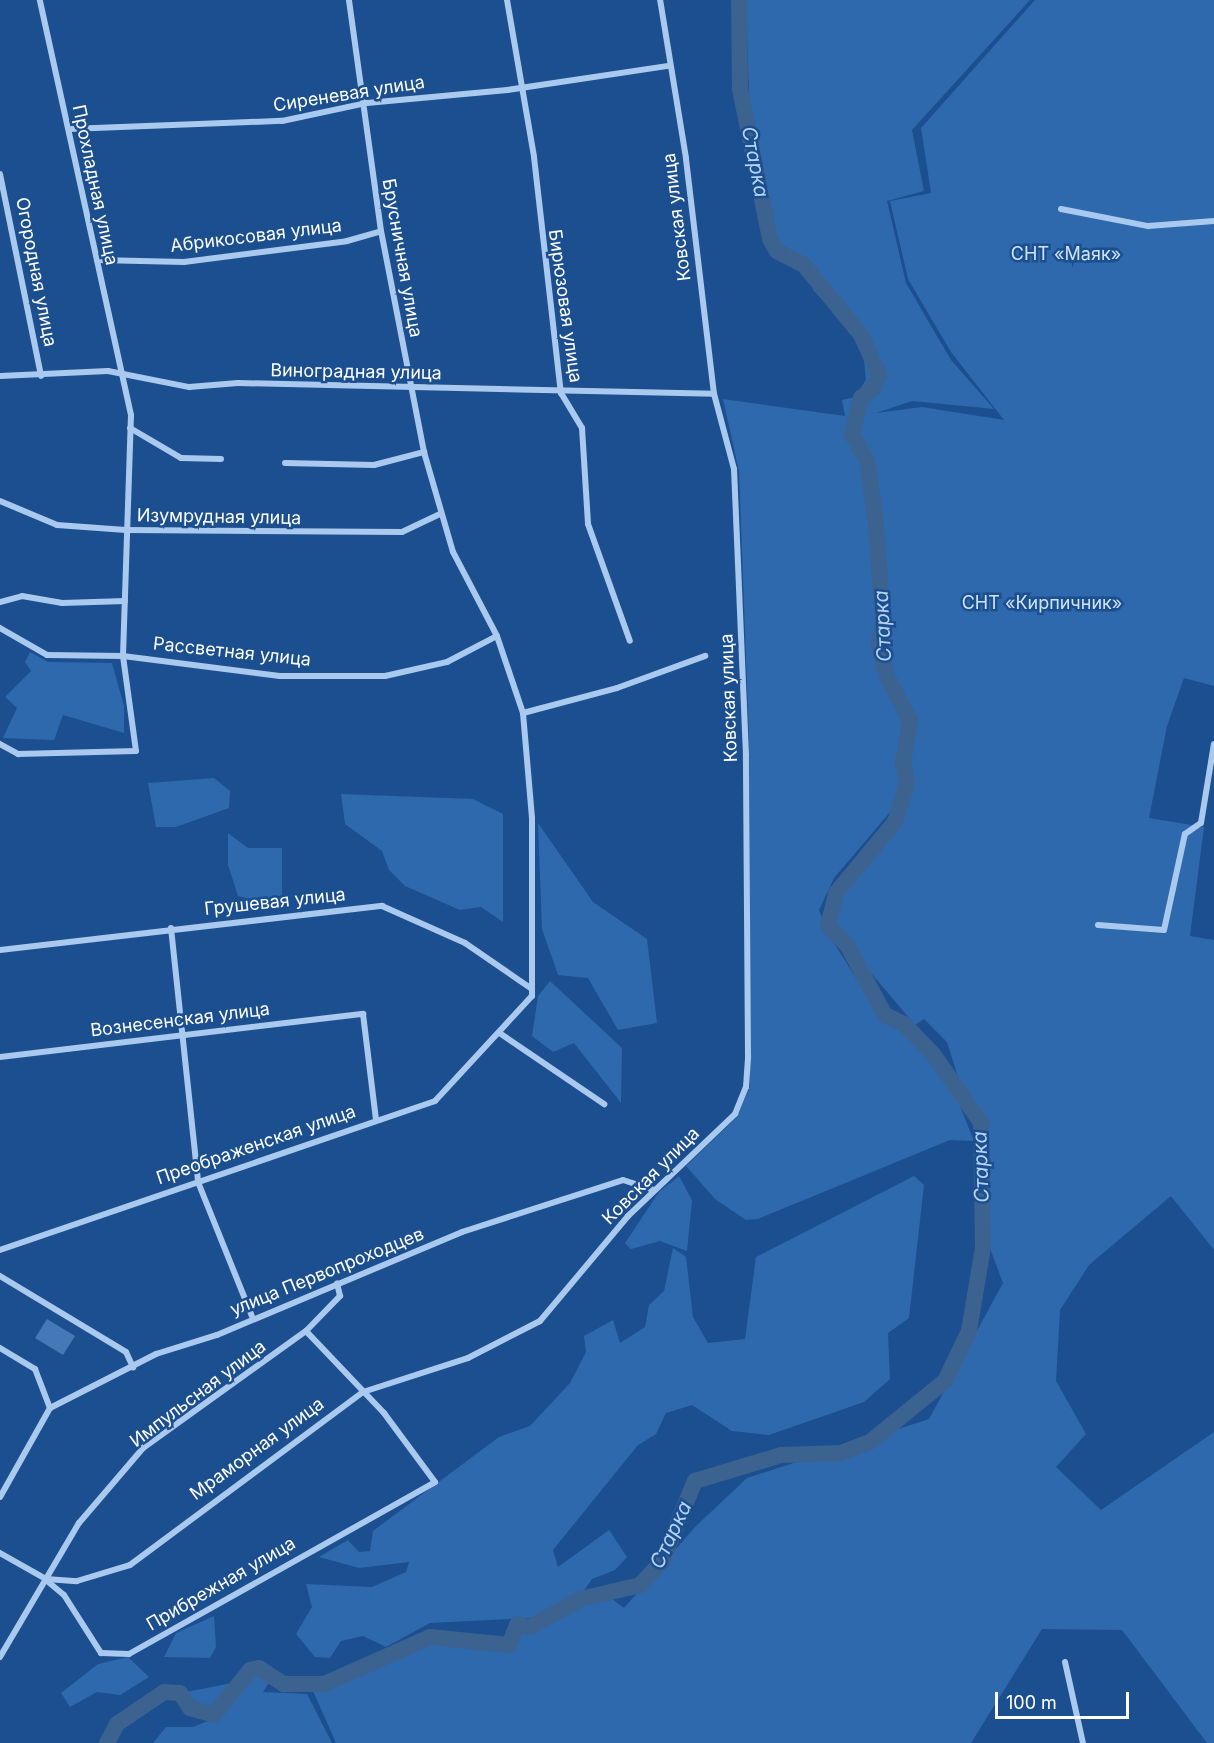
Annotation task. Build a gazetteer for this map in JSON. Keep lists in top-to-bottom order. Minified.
{"streets":{"street":["Сиреневая улица","Прохладная улица","Ковская улица","Абрикосовая улица","Брусничная улица","Огородная улица","Бирюзовая улица","Виноградная улица","Изумрудная улица","Рассветная улица","Грушевая улица","Вознесенская улица","Преображенская улица","улица Первопроходцев","Импульсная улица","Мраморная улица","Прибрежная улица"]},"crossings":[["Сиреневая улица","Прохладная улица"],["Сиреневая улица","Ковская улица"],["Сиреневая улица","Брусничная улица"],["Сиреневая улица","Бирюзовая улица"],["Прохладная улица","Абрикосовая улица"],["Прохладная улица","Виноградная улица"],["Прохладная улица","Изумрудная улица"],["Прохладная улица","Рассветная улица"],["Ковская улица","Виноградная улица"],["Ковская улица","улица Первопроходцев"],["Ковская улица","Мраморная улица"],["Абрикосовая улица","Брусничная улица"],["Брусничная улица","Виноградная улица"],["Брусничная улица","Изумрудная улица"],["Брусничная улица","Рассветная улица"],["Брусничная улица","Грушевая улица"],["Брусничная улица","Преображенская улица"],["Огородная улица","Виноградная улица"],["Бирюзовая улица","Виноградная улица"],["Грушевая улица","Преображенская улица"],["Вознесенская улица","Преображенская улица"],["улица Первопроходцев","Импульсная улица"],["Импульсная улица","Мраморная улица"],["Импульсная улица","Прибрежная улица"],["Мраморная улица","Прибрежная улица"]],"water":["Старка"],"parks":["СНТ «Маяк»","СНТ «Кирпичник»"],"scale_bar":"100 m"}
